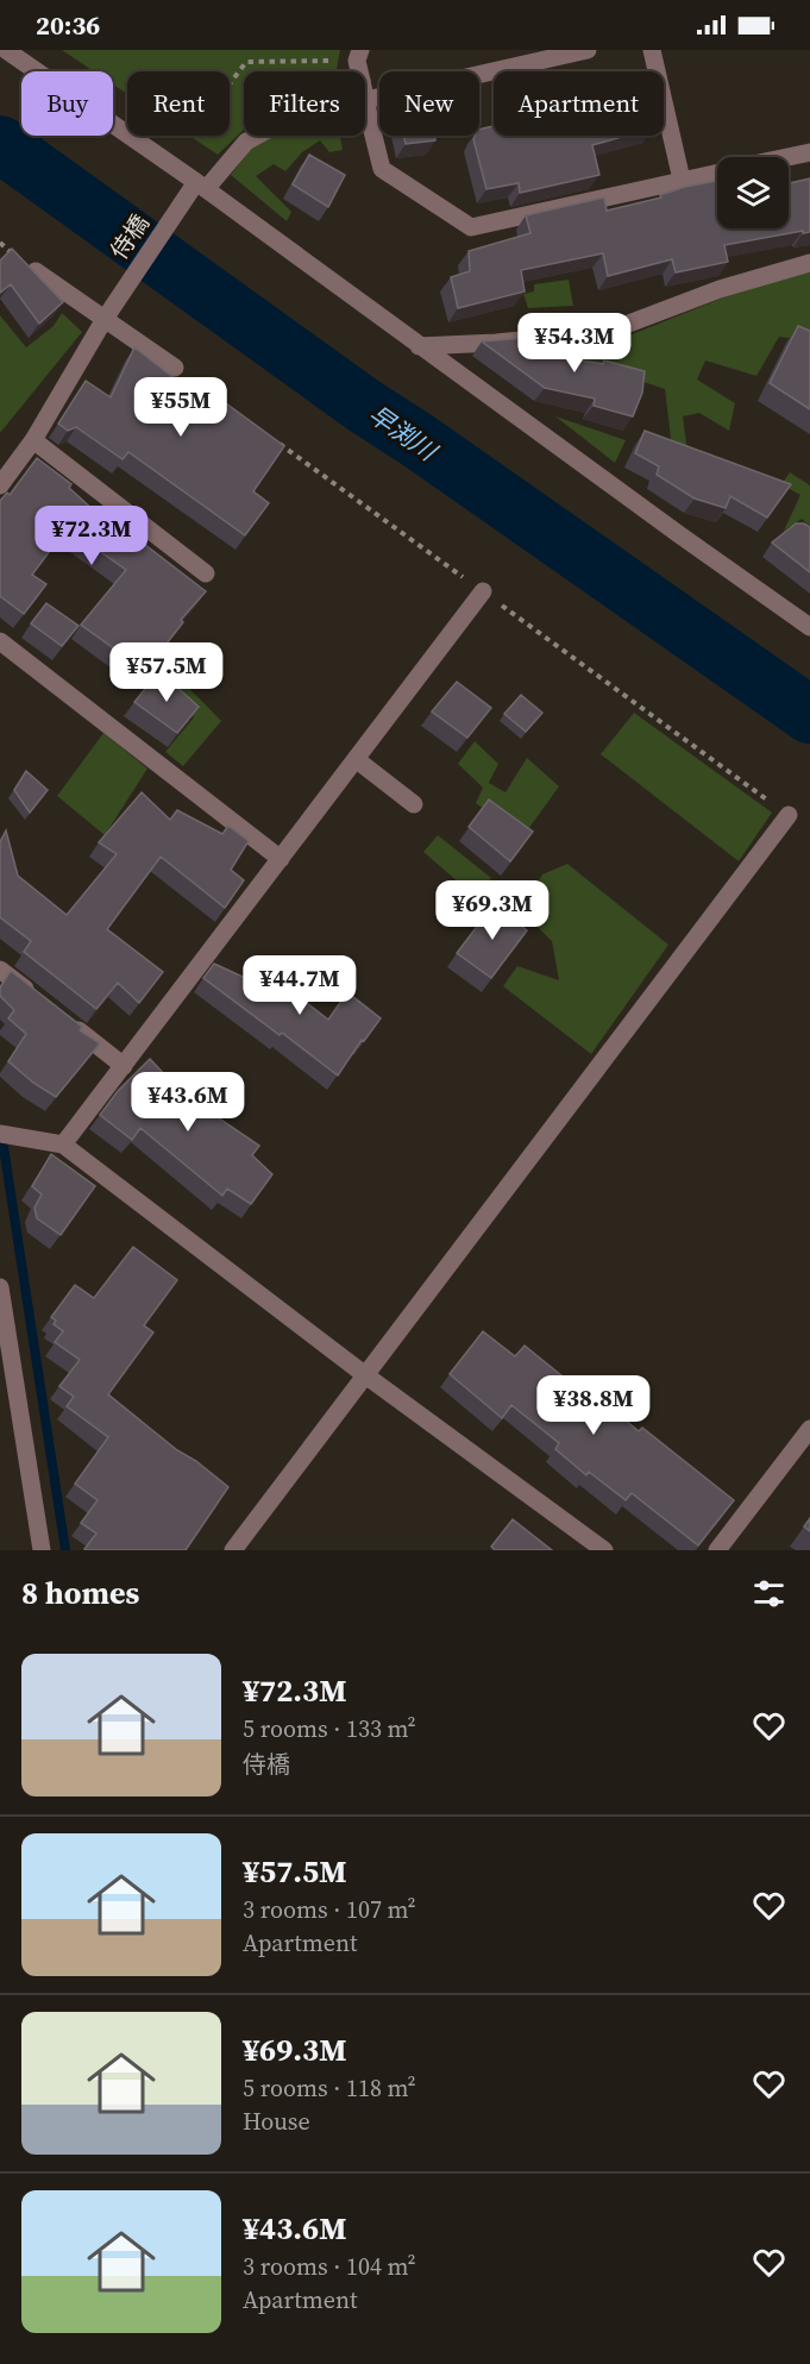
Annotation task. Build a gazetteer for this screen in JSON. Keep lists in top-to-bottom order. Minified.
{"streets":{"street":["侍橋"]},"water":["早渕川"],"page":{"status":"20:36","chip":["Buy","Rent","Filters","New","Apartment"],"price":["¥54.3M","¥55M","¥72.3M","¥57.5M","¥69.3M","¥44.7M","¥43.6M","¥38.8M"],"heading":"8 homes","list":[{"name":"¥72.3M","note":"5 rooms · 133 m² · 侍橋"},{"name":"¥57.5M","note":"3 rooms · 107 m² · Apartment"},{"name":"¥69.3M","note":"5 rooms · 118 m² · House"},{"name":"¥43.6M","note":"3 rooms · 104 m² · Apartment"}]}}
